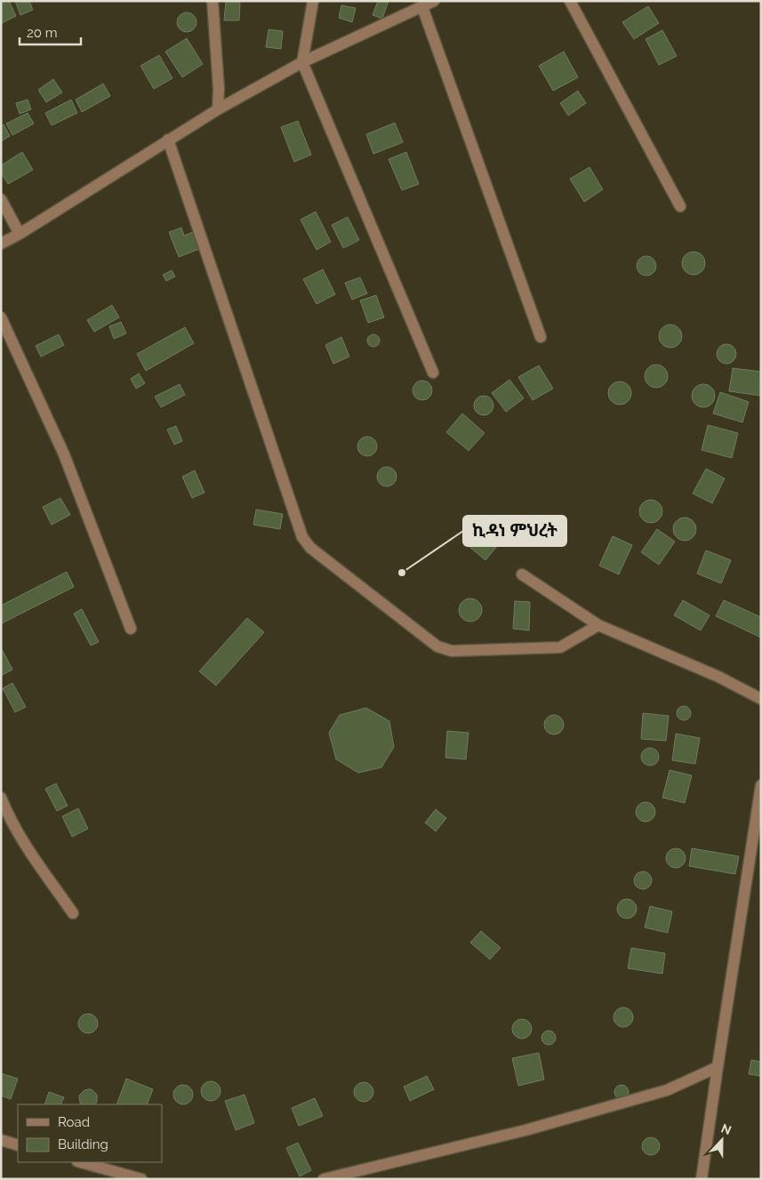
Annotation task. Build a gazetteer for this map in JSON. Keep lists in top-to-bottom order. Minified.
{"places":["ኪዳነ ምህረት"],"legend":["Road","Building"],"scale_bar":"20 m","north":"top"}
